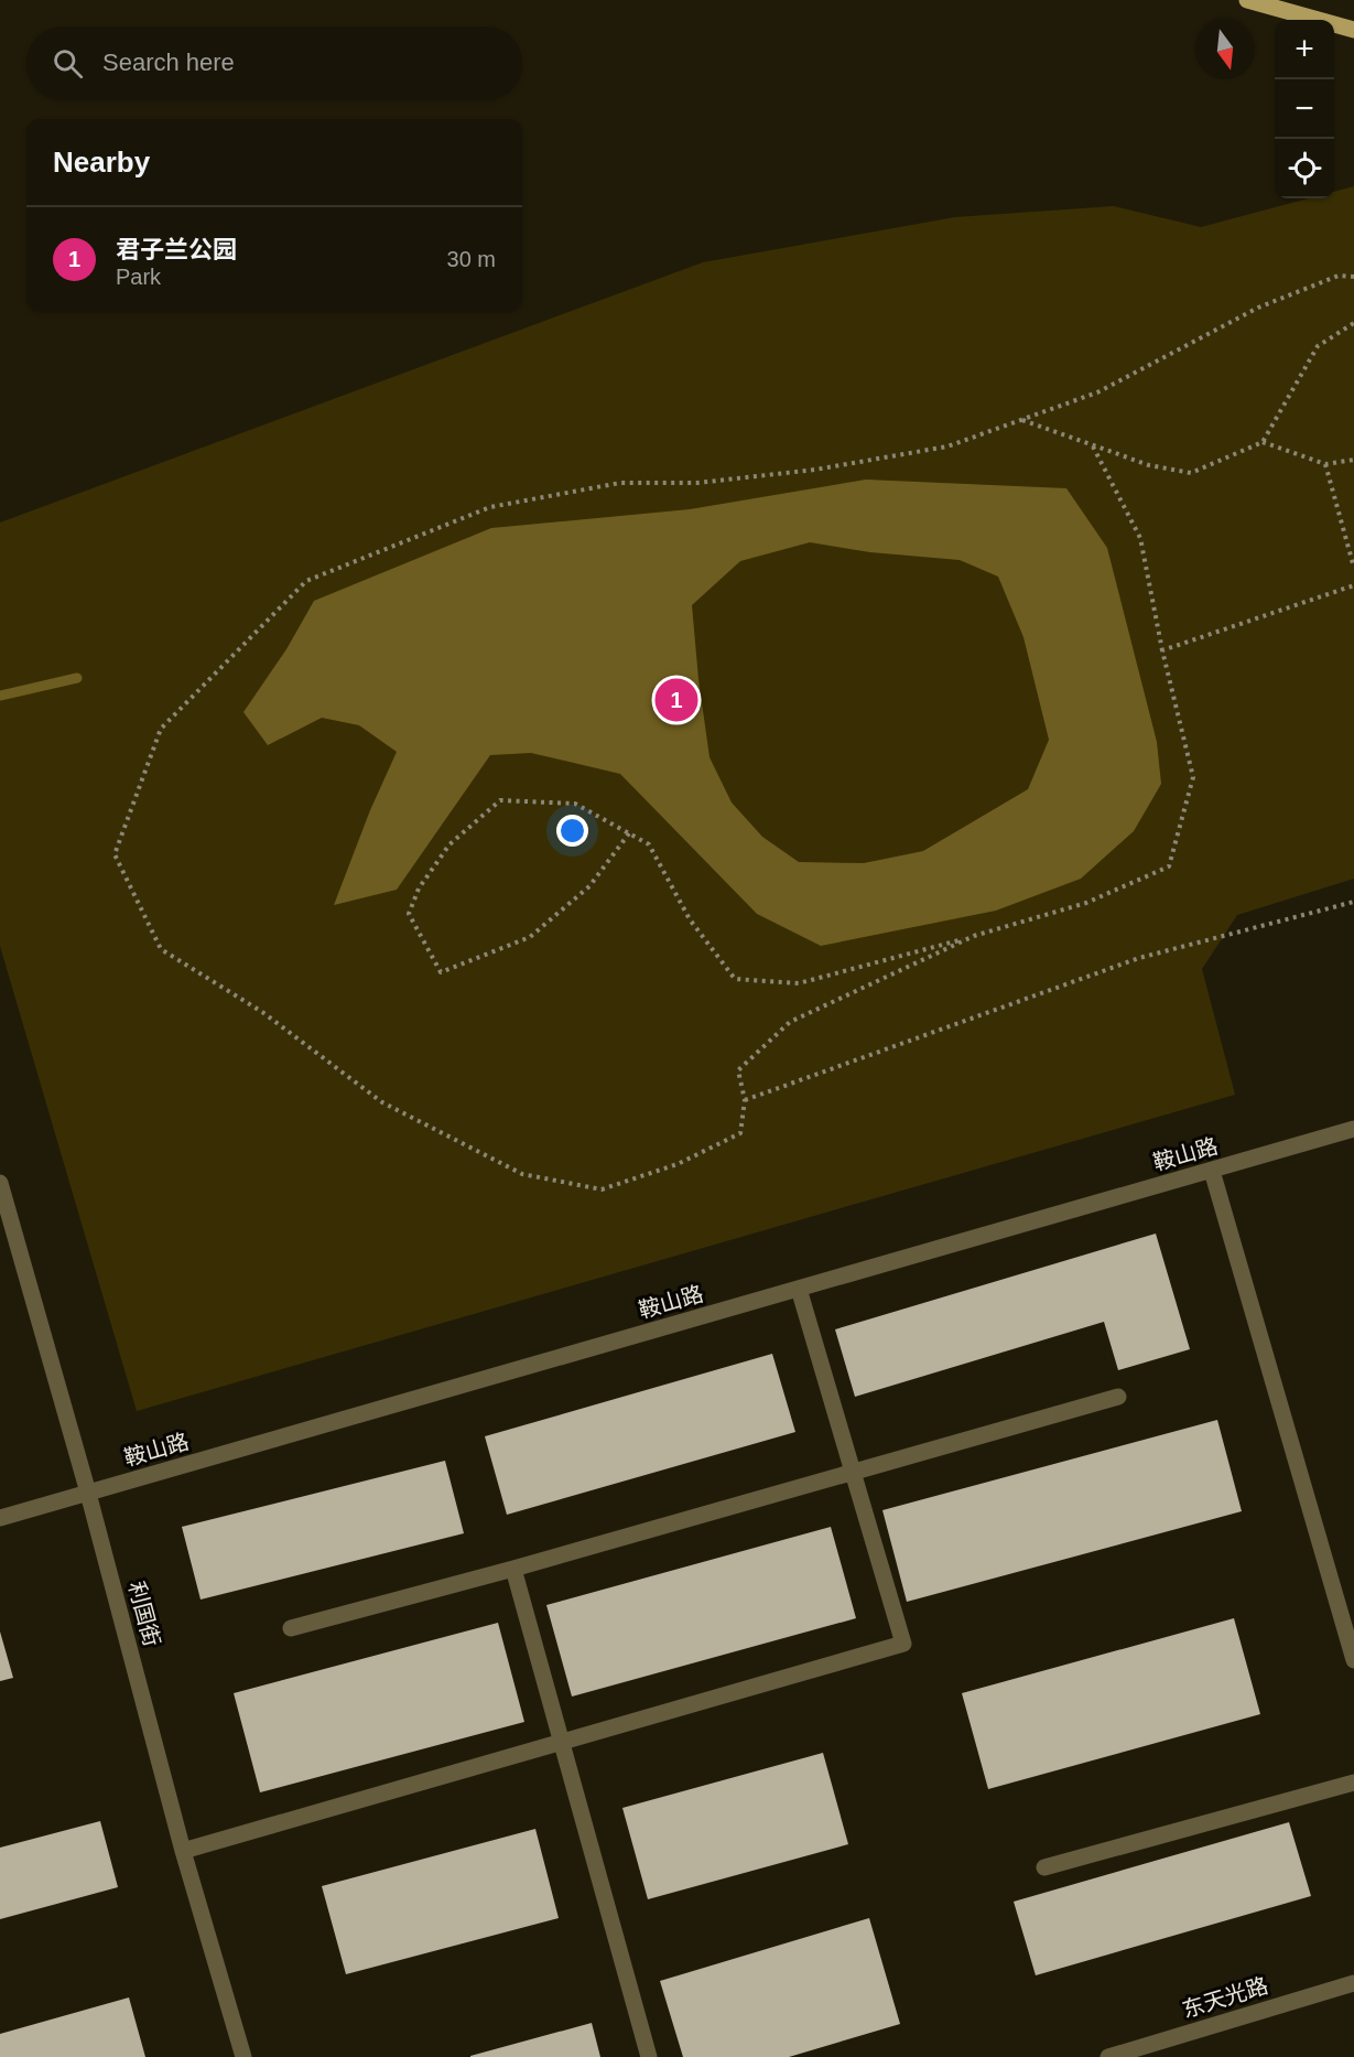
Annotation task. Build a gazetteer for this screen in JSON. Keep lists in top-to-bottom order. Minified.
{"streets":{"street":["鞍山路","利国街","东天光路"]},"crossings":[["鞍山路","利国街"]],"north":"bottom","page":{"map_buttons":["+","−"],"search":"Search here","heading":"Nearby","list":[{"mark":"1","name":"君子兰公园","note":"Park","value":"30 m"}],"pins":"1"}}
